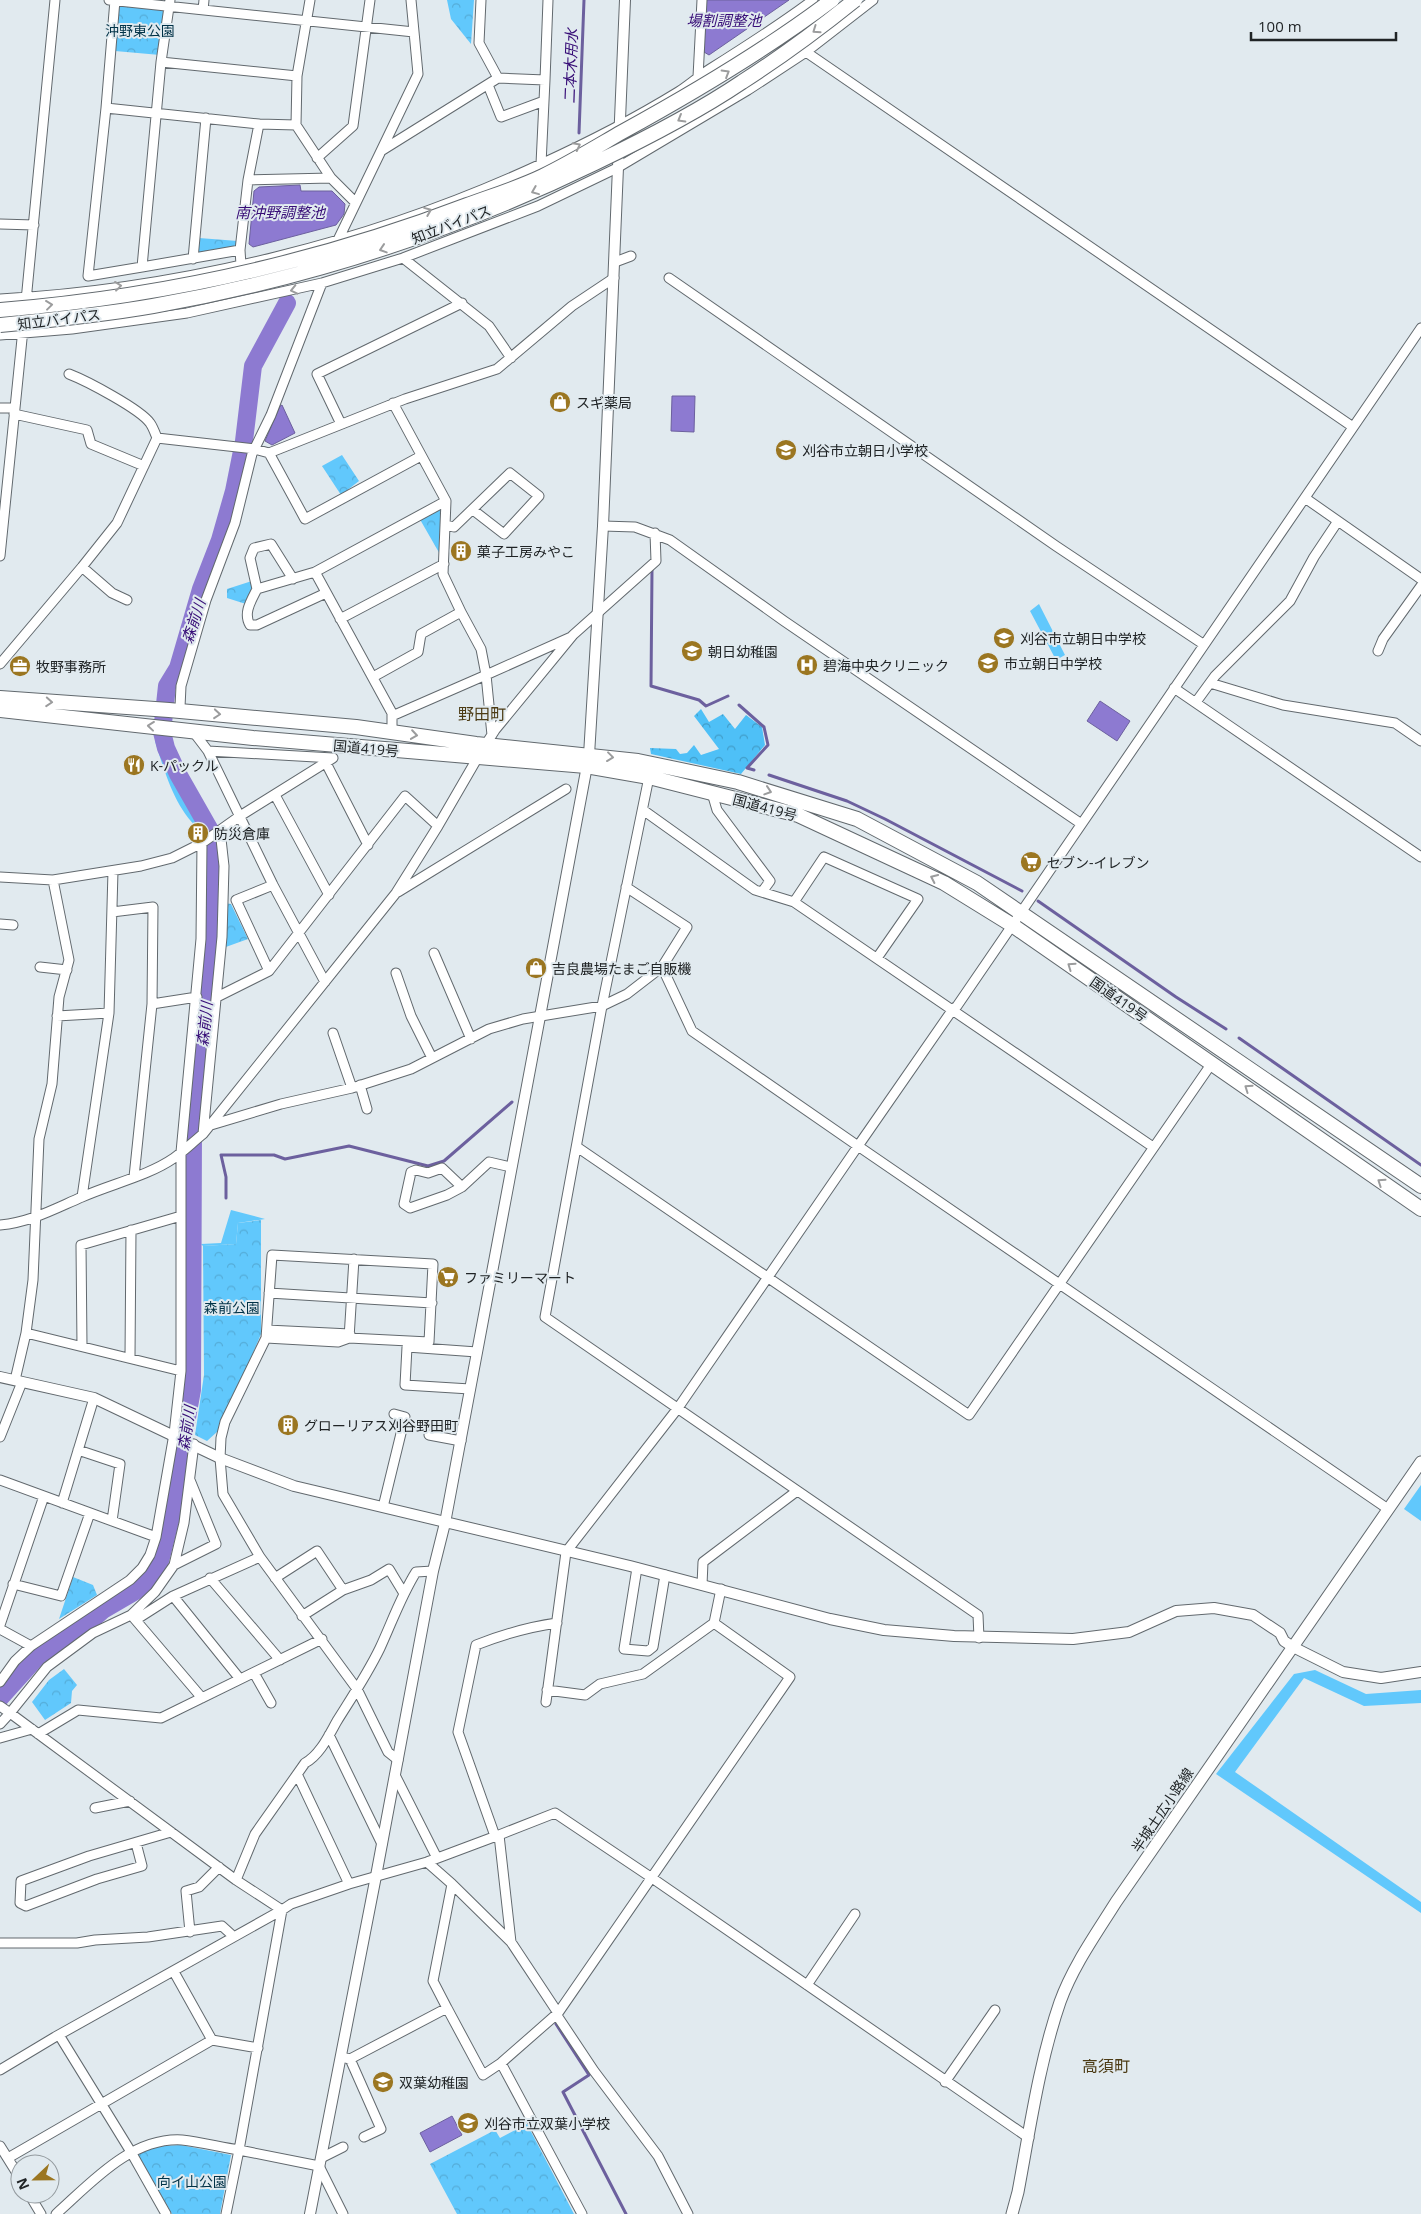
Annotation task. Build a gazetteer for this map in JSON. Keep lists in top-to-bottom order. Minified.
{"streets":{"highway":["知立バイパス","国道419号"],"main road":["半城土広小路線"]},"districts":["野田町","高須町"],"water":["場割調整池","二本木用水","南沖野調整池","森前川"],"parks":["沖野東公園","森前公園","向イ山公園"],"places":{"shop":["スギ薬局","吉良農場たまご自販機"],"school or university":["刈谷市立朝日小学校","刈谷市立朝日中学校","朝日幼稚園","市立朝日中学校","双葉幼稚園","刈谷市立双葉小学校"],"building":["菓子工房みやこ","防災倉庫","グローリアス刈谷野田町"],"hospital":["碧海中央クリニック"],"office":["牧野事務所"],"restaurant":["K-パックル"],"supermarket":["セブン-イレブン","ファミリーマート"]},"scale_bar":"100 m","north":"left"}
